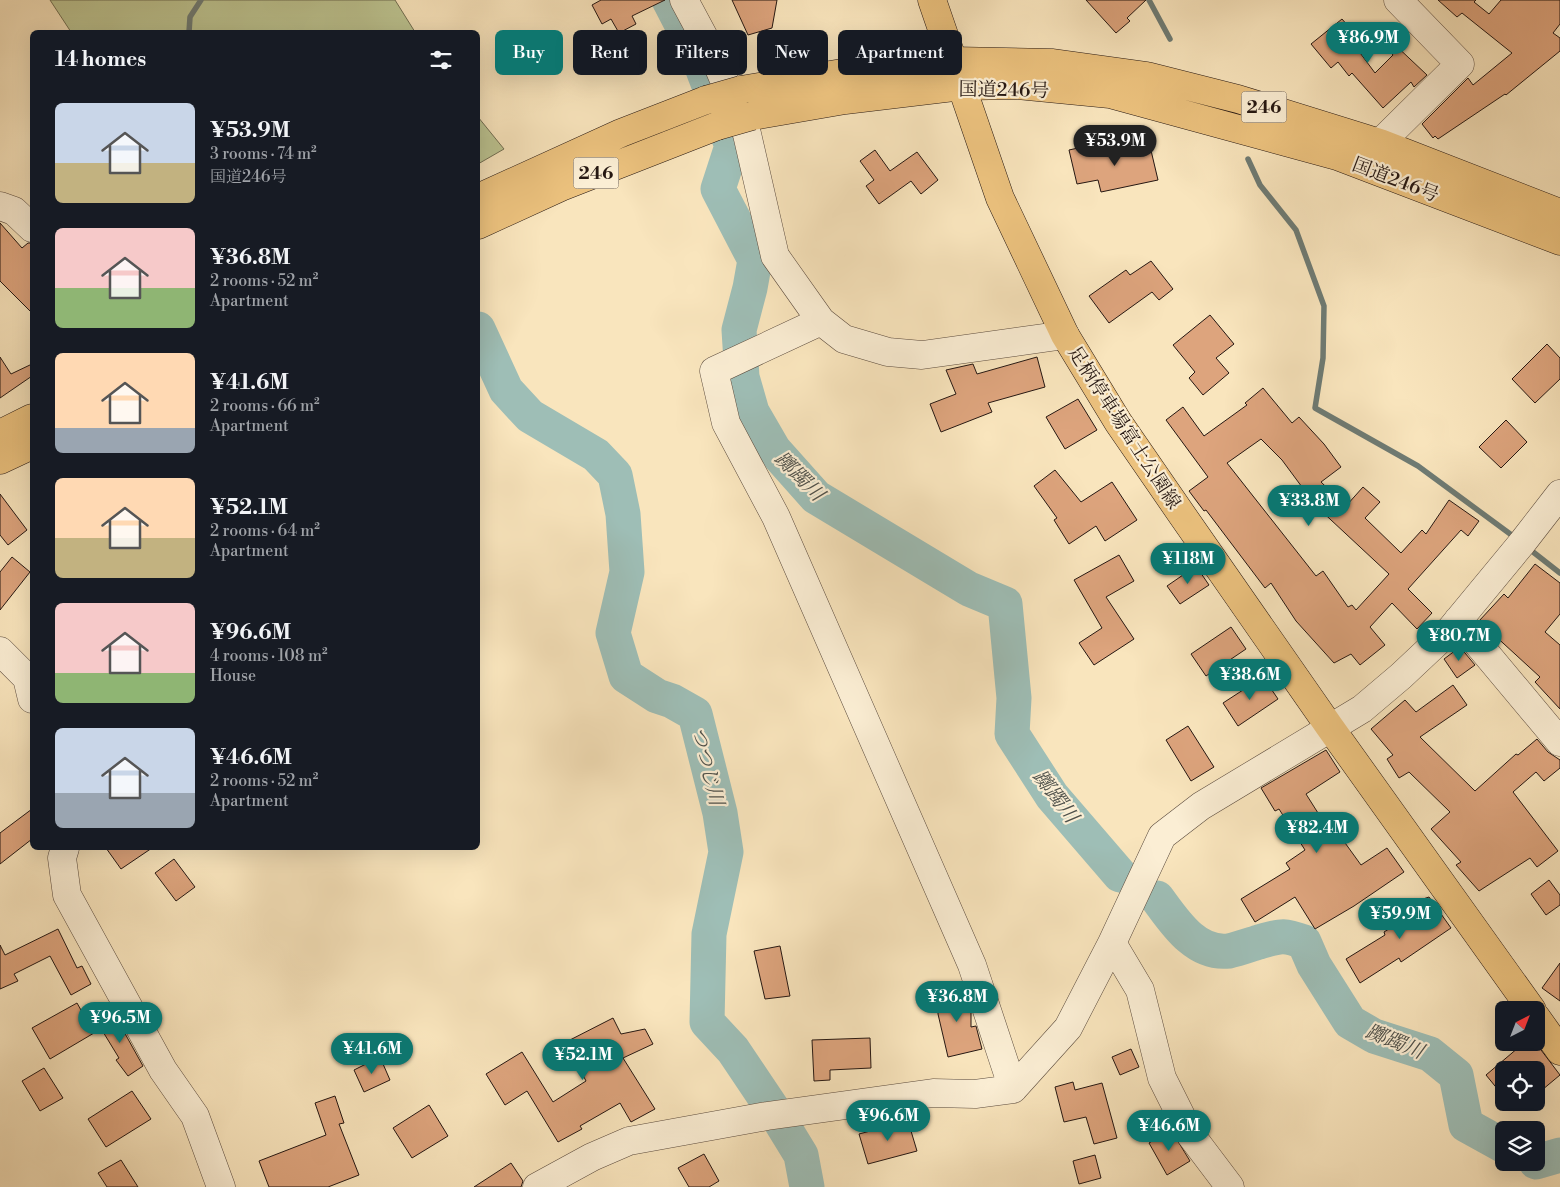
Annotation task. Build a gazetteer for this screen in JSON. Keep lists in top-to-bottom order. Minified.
{"streets":{"main road":["国道246号","246","足柄停車場富士公園線"]},"crossings":[["国道246号","足柄停車場富士公園線"]],"water":["躑躅川","つつじ川"],"north":"top right","page":{"price":["¥86.9M","¥53.9M","¥33.8M","¥118M","¥80.7M","¥38.6M","¥82.4M","¥59.9M","¥36.8M","¥96.5M","¥41.6M","¥52.1M","¥96.6M","¥46.6M"],"chip":["Buy","Rent","Filters","New","Apartment"],"heading":"14 homes","list":[{"name":"¥53.9M","note":"3 rooms · 74 m² · 国道246号"},{"name":"¥36.8M","note":"2 rooms · 52 m² · Apartment"},{"name":"¥41.6M","note":"2 rooms · 66 m² · Apartment"},{"name":"¥52.1M","note":"2 rooms · 64 m² · Apartment"},{"name":"¥96.6M","note":"4 rooms · 108 m² · House"},{"name":"¥46.6M","note":"2 rooms · 52 m² · Apartment"}]}}
